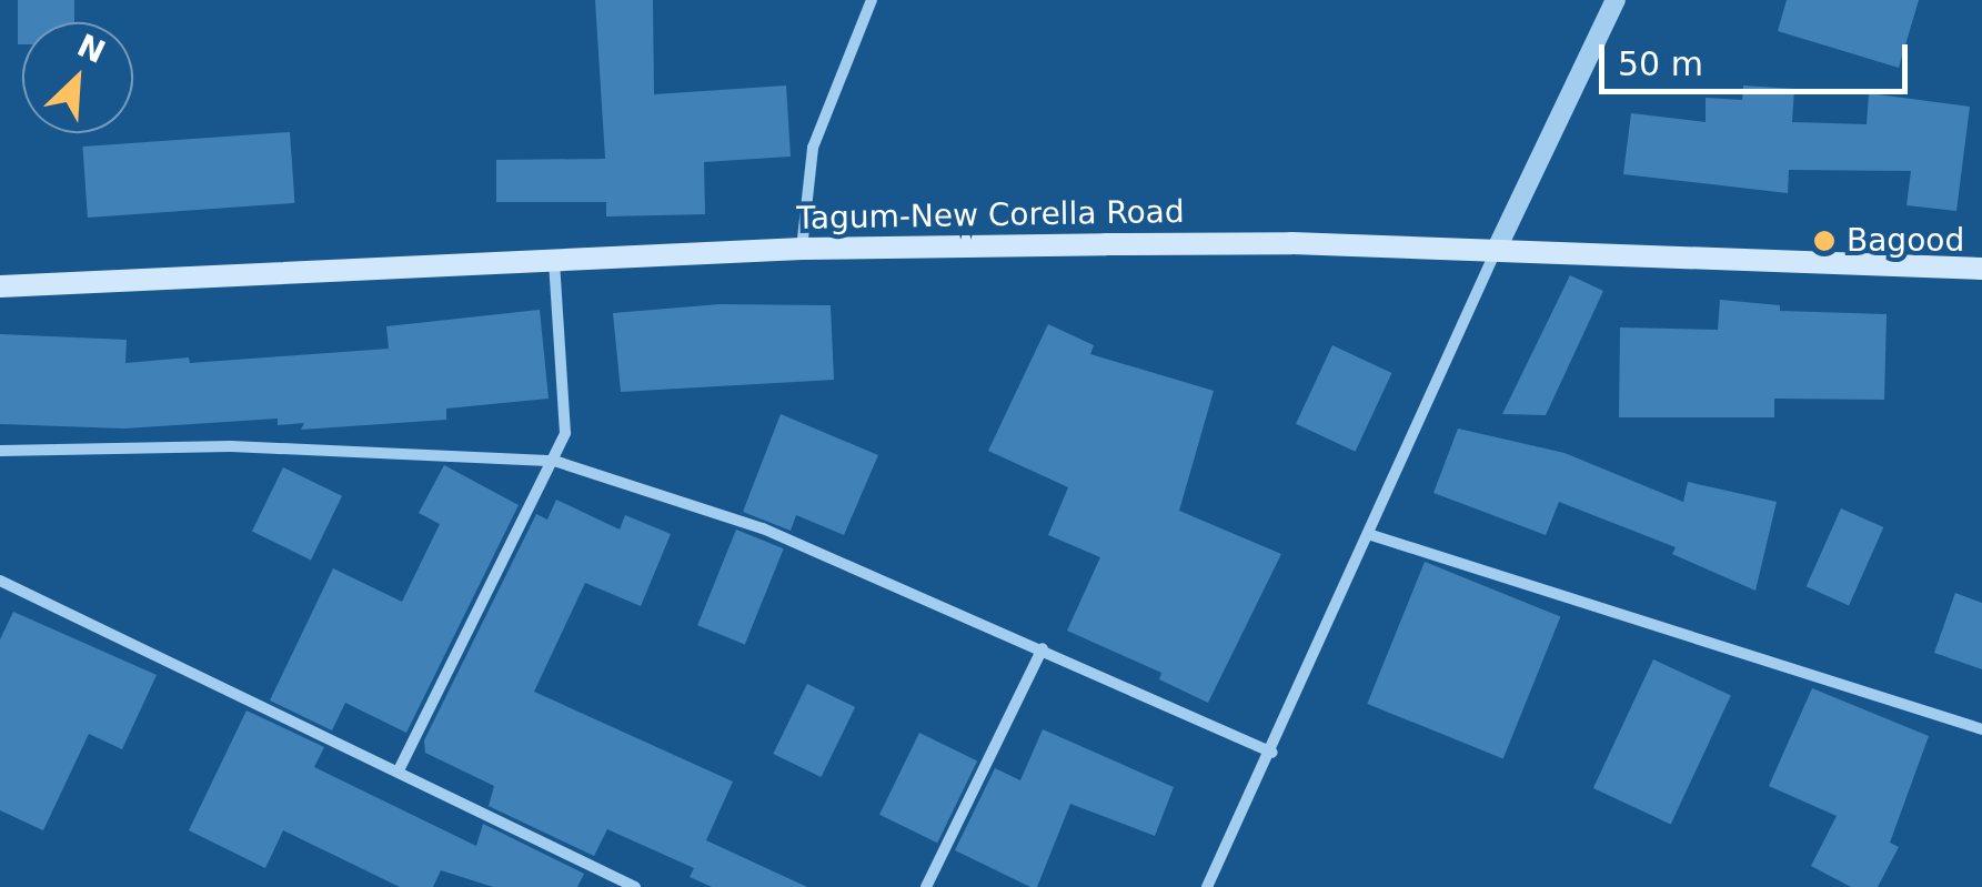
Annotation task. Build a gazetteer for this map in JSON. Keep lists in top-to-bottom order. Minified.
{"streets":{"main road":["Tagum-New Corella Road"]},"places":["Bagood"],"scale_bar":"50 m","north":"top right"}
